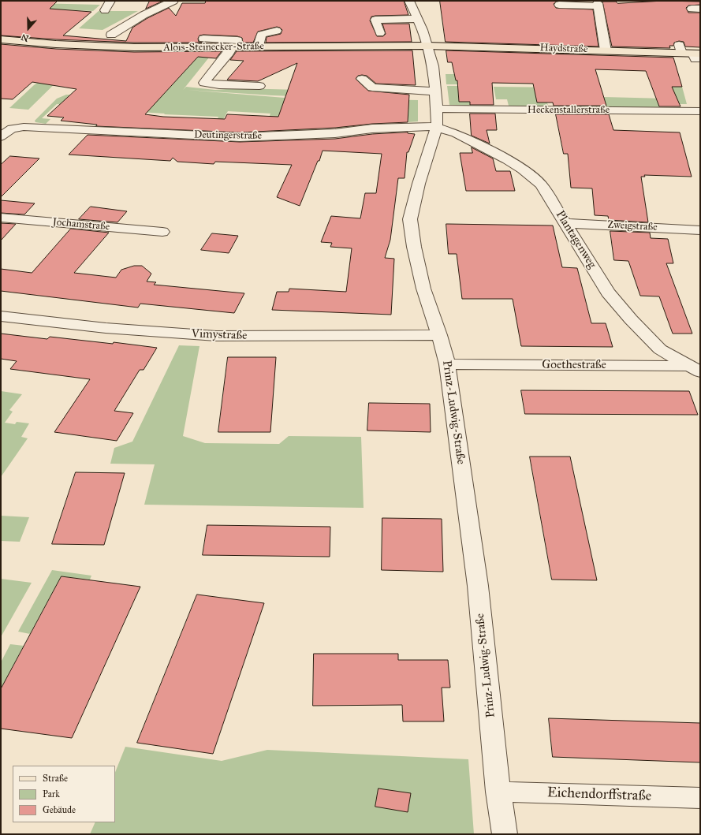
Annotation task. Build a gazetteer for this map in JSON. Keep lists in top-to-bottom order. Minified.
{"streets":{"main road":["Alois-Steinecker-Straße","Haydstraße"],"street":["Heckenstallerstraße","Deutingerstraße","Jochamstraße","Zweigstraße","Plantagenweg","Vimystraße","Goethestraße","Prinz-Ludwig-Straße","Eichendorffstraße"]},"crossings":[["Alois-Steinecker-Straße","Haydstraße"],["Alois-Steinecker-Straße","Prinz-Ludwig-Straße"],["Haydstraße","Prinz-Ludwig-Straße"],["Heckenstallerstraße","Prinz-Ludwig-Straße"],["Deutingerstraße","Plantagenweg"],["Deutingerstraße","Prinz-Ludwig-Straße"],["Zweigstraße","Plantagenweg"],["Plantagenweg","Goethestraße"],["Plantagenweg","Prinz-Ludwig-Straße"],["Vimystraße","Prinz-Ludwig-Straße"],["Goethestraße","Prinz-Ludwig-Straße"],["Prinz-Ludwig-Straße","Eichendorffstraße"]],"legend":["Straße","Park","Gebäude"],"north":"bottom"}
